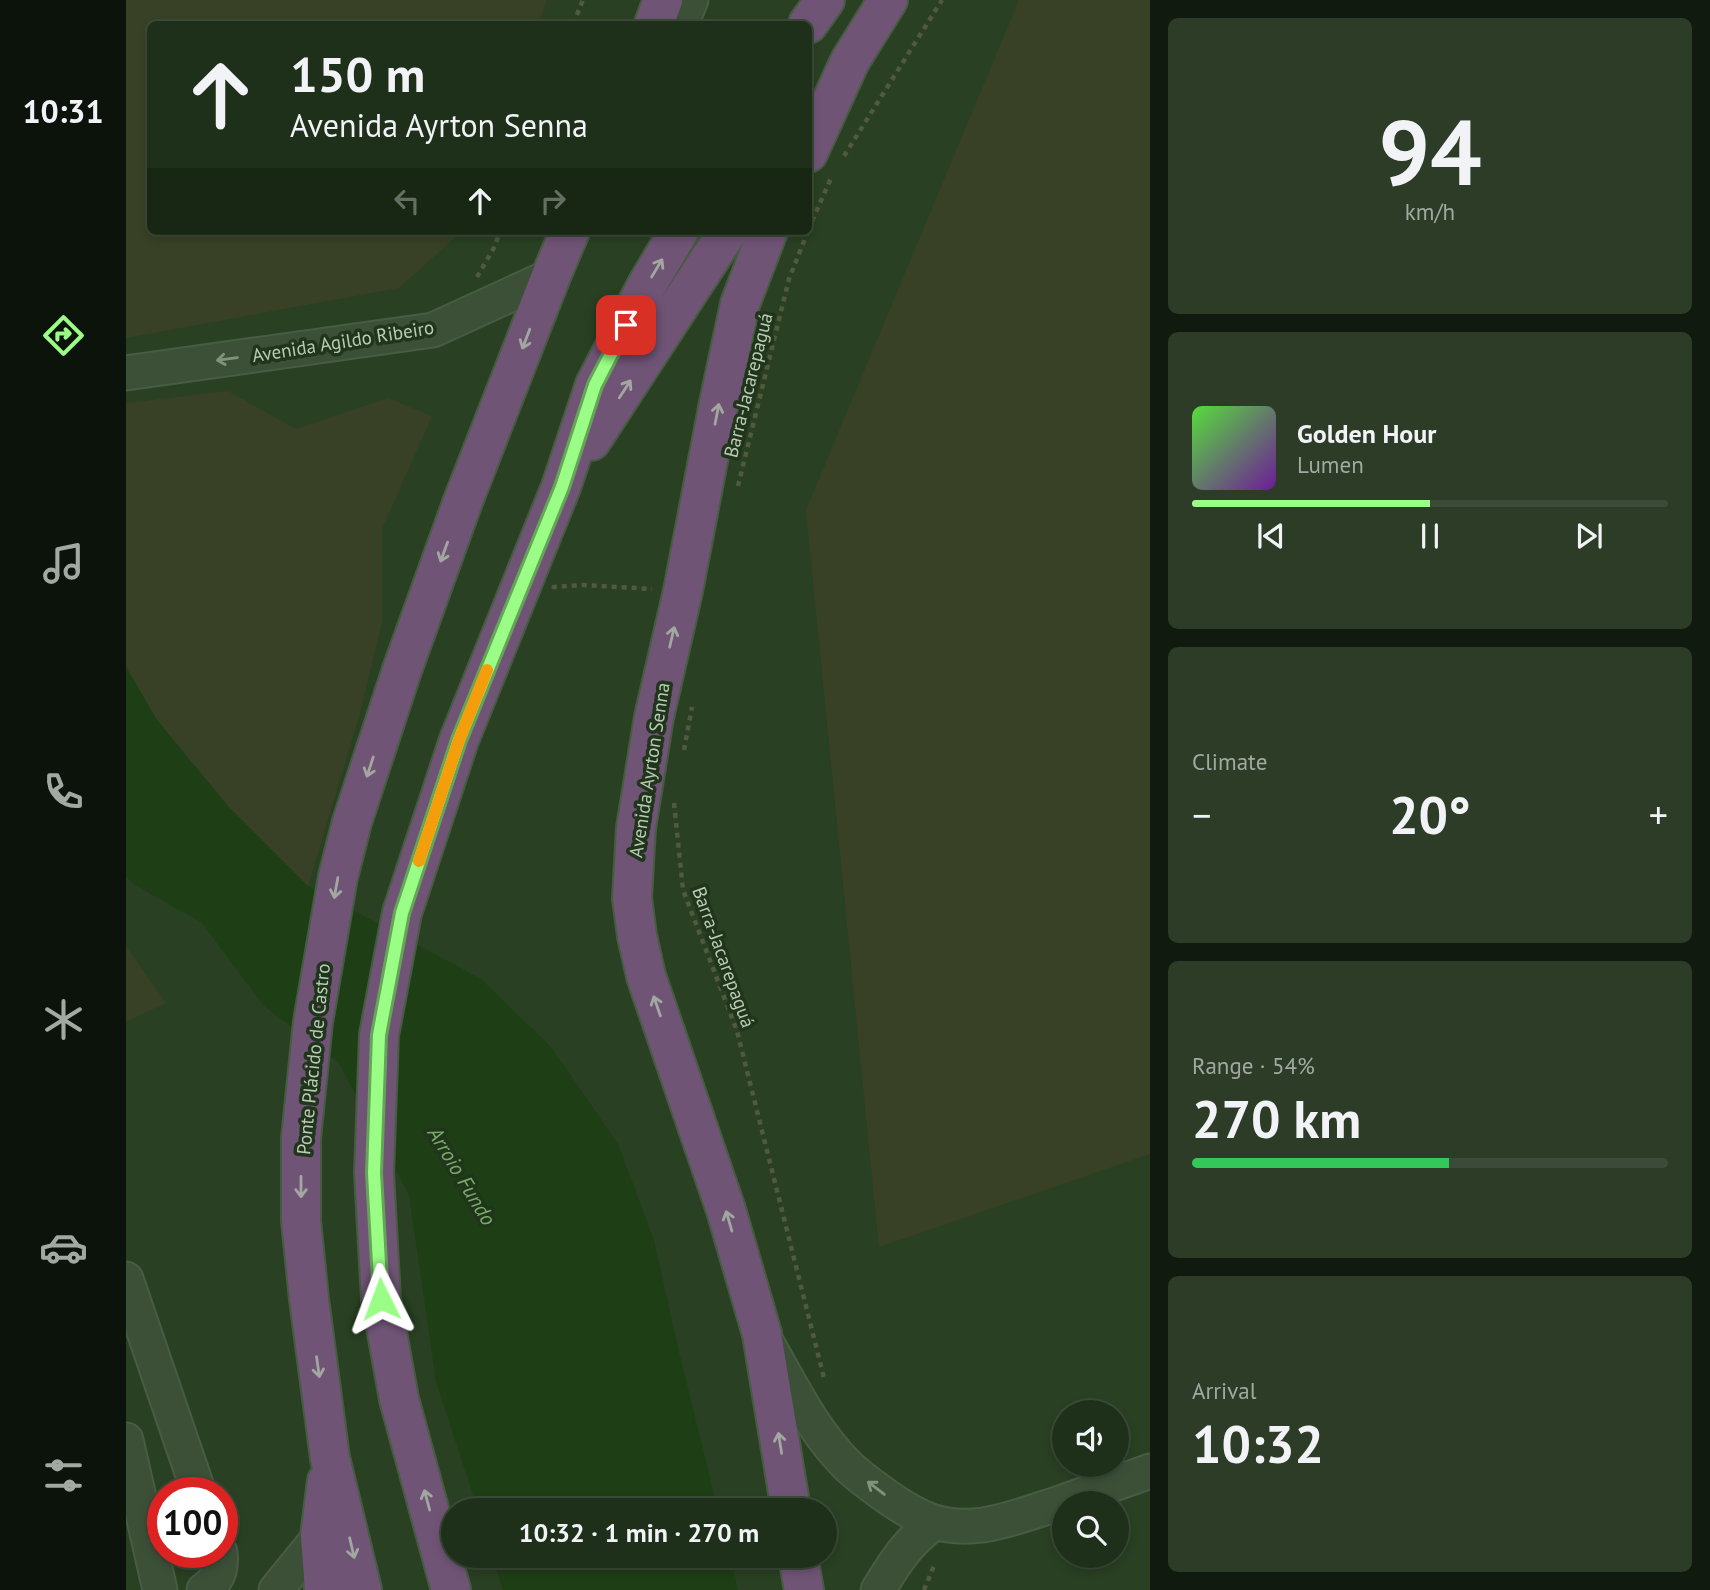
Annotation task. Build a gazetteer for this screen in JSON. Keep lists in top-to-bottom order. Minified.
{"streets":{"highway":["Avenida Ayrton Senna","Ponte Plácido de Castro"],"street":["Avenida Agildo Ribeiro"],"path":["Barra-Jacarepaguá"]},"crossings":[["Avenida Agildo Ribeiro","Ponte Plácido de Castro"]],"one_way":["Avenida Agildo Ribeiro"],"water":["Arroio Fundo"],"page":{"tabs":"10:31","tile":[["94","km/h"],"Climate",["Range · 54%","270 km"],["Arrival","10:32"]],"turn":["150 m","Avenida Ayrton Senna"],"song":["Golden Hour","Lumen"],"heat":["−","20°","+"],"limit":"100","trip":"10:32 · 1 min · 270 m"}}
